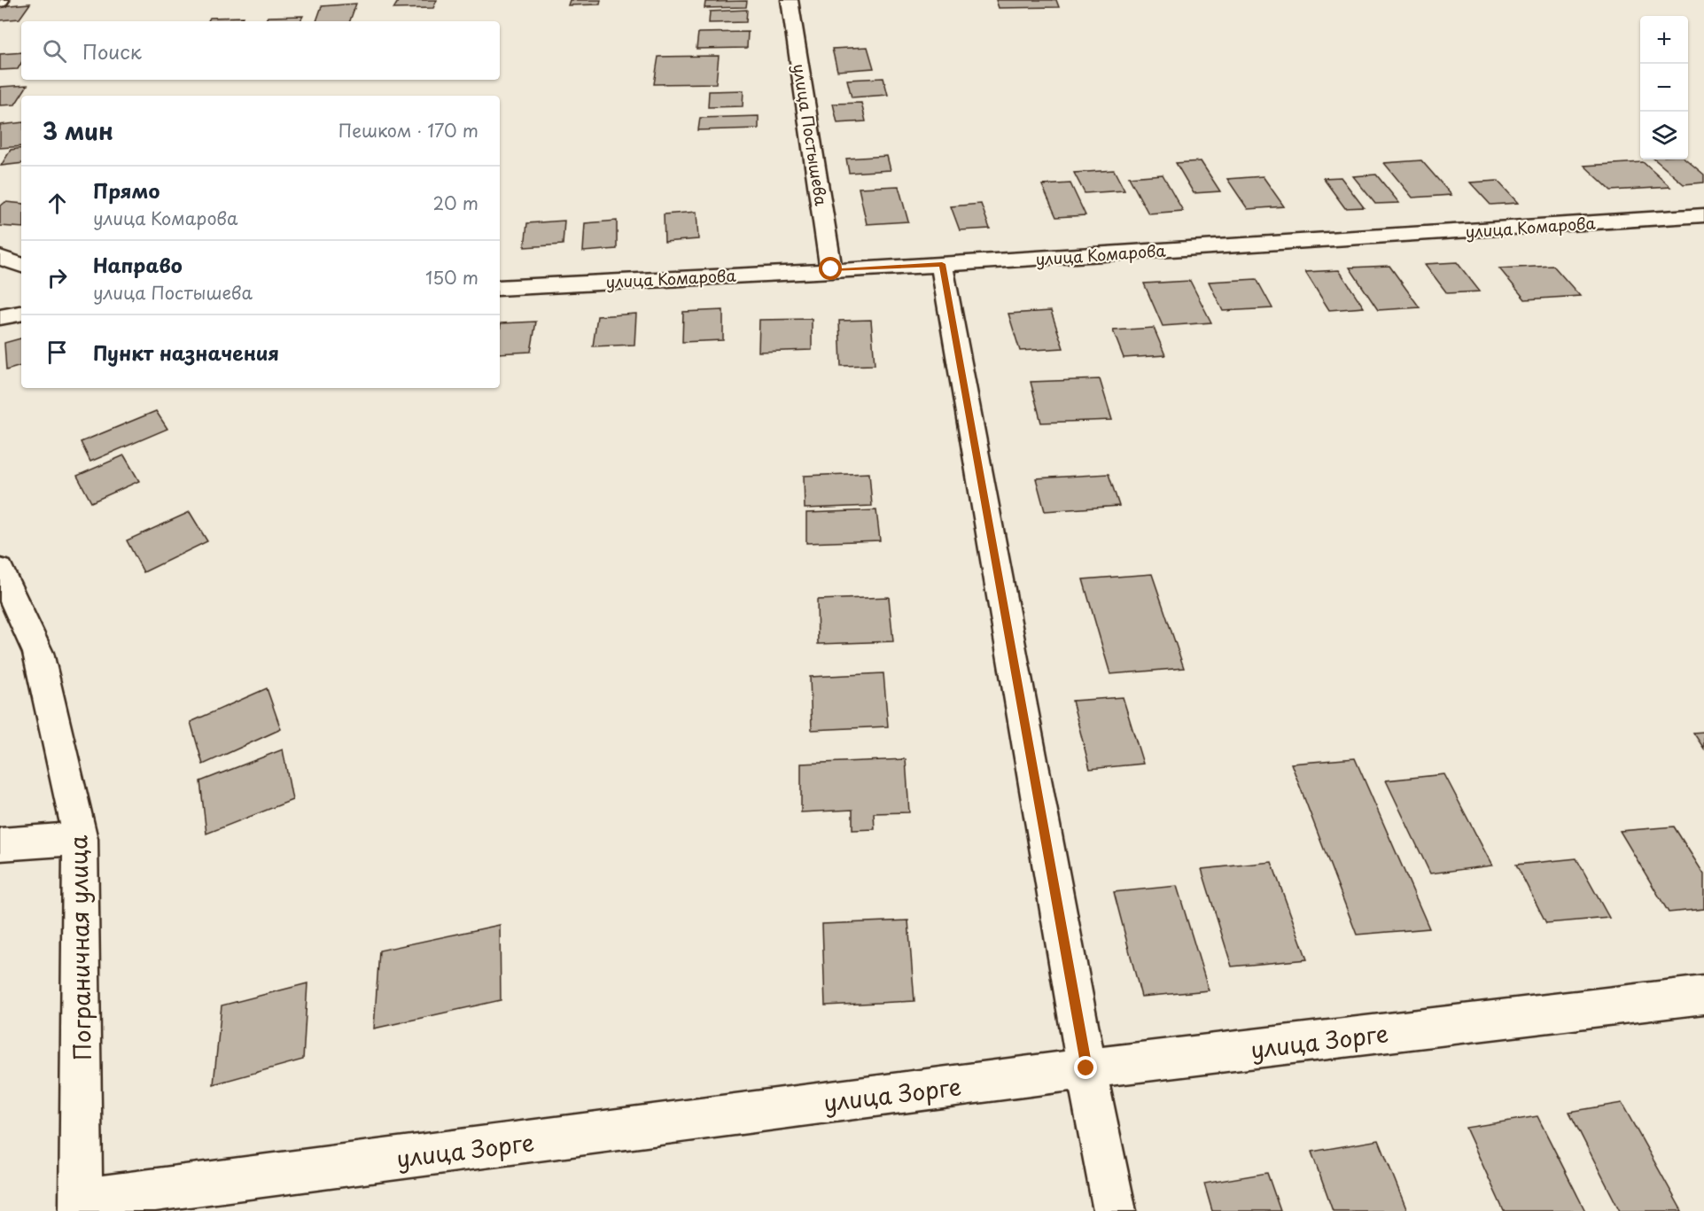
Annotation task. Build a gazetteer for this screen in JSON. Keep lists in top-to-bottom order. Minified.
{"streets":{"street":["улица Постышева","улица Комарова","Пограничная улица","улица Зорге"]},"crossings":[["улица Постышева","улица Комарова"],["Пограничная улица","улица Зорге"]],"page":{"map_buttons":["+","−"],"search":"Поиск","heading":["3 мин","Пешком · 170 m"],"list":[["Прямо","улица Комарова","20 m"],["Направо","улица Постышева","150 m"],"Пункт назначения"]}}
